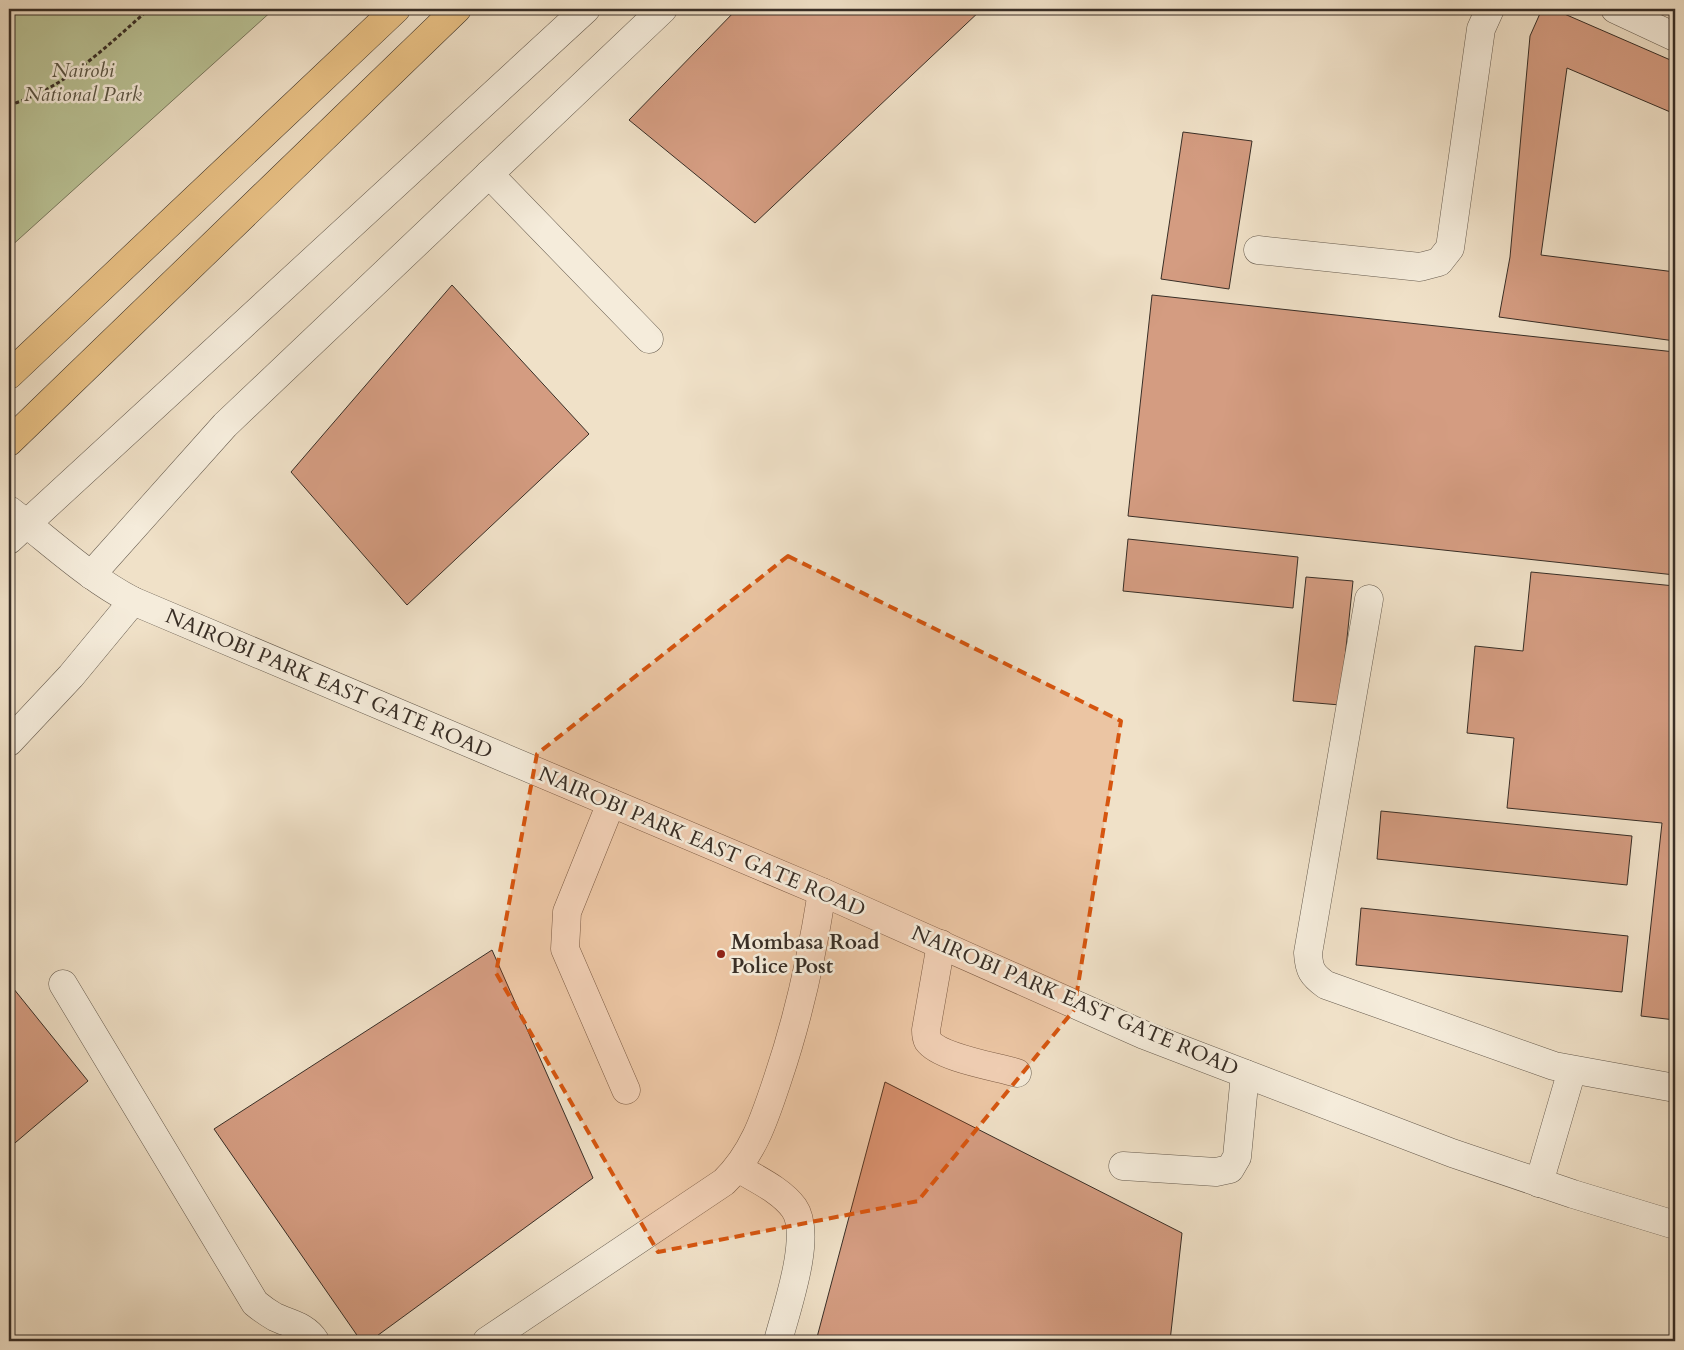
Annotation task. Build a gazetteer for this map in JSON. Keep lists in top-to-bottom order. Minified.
{"streets":{"street":["NAIROBI PARK EAST GATE ROAD"]},"parks":["Nairobi National Park"],"places":["Mombasa Road Police Post"]}
